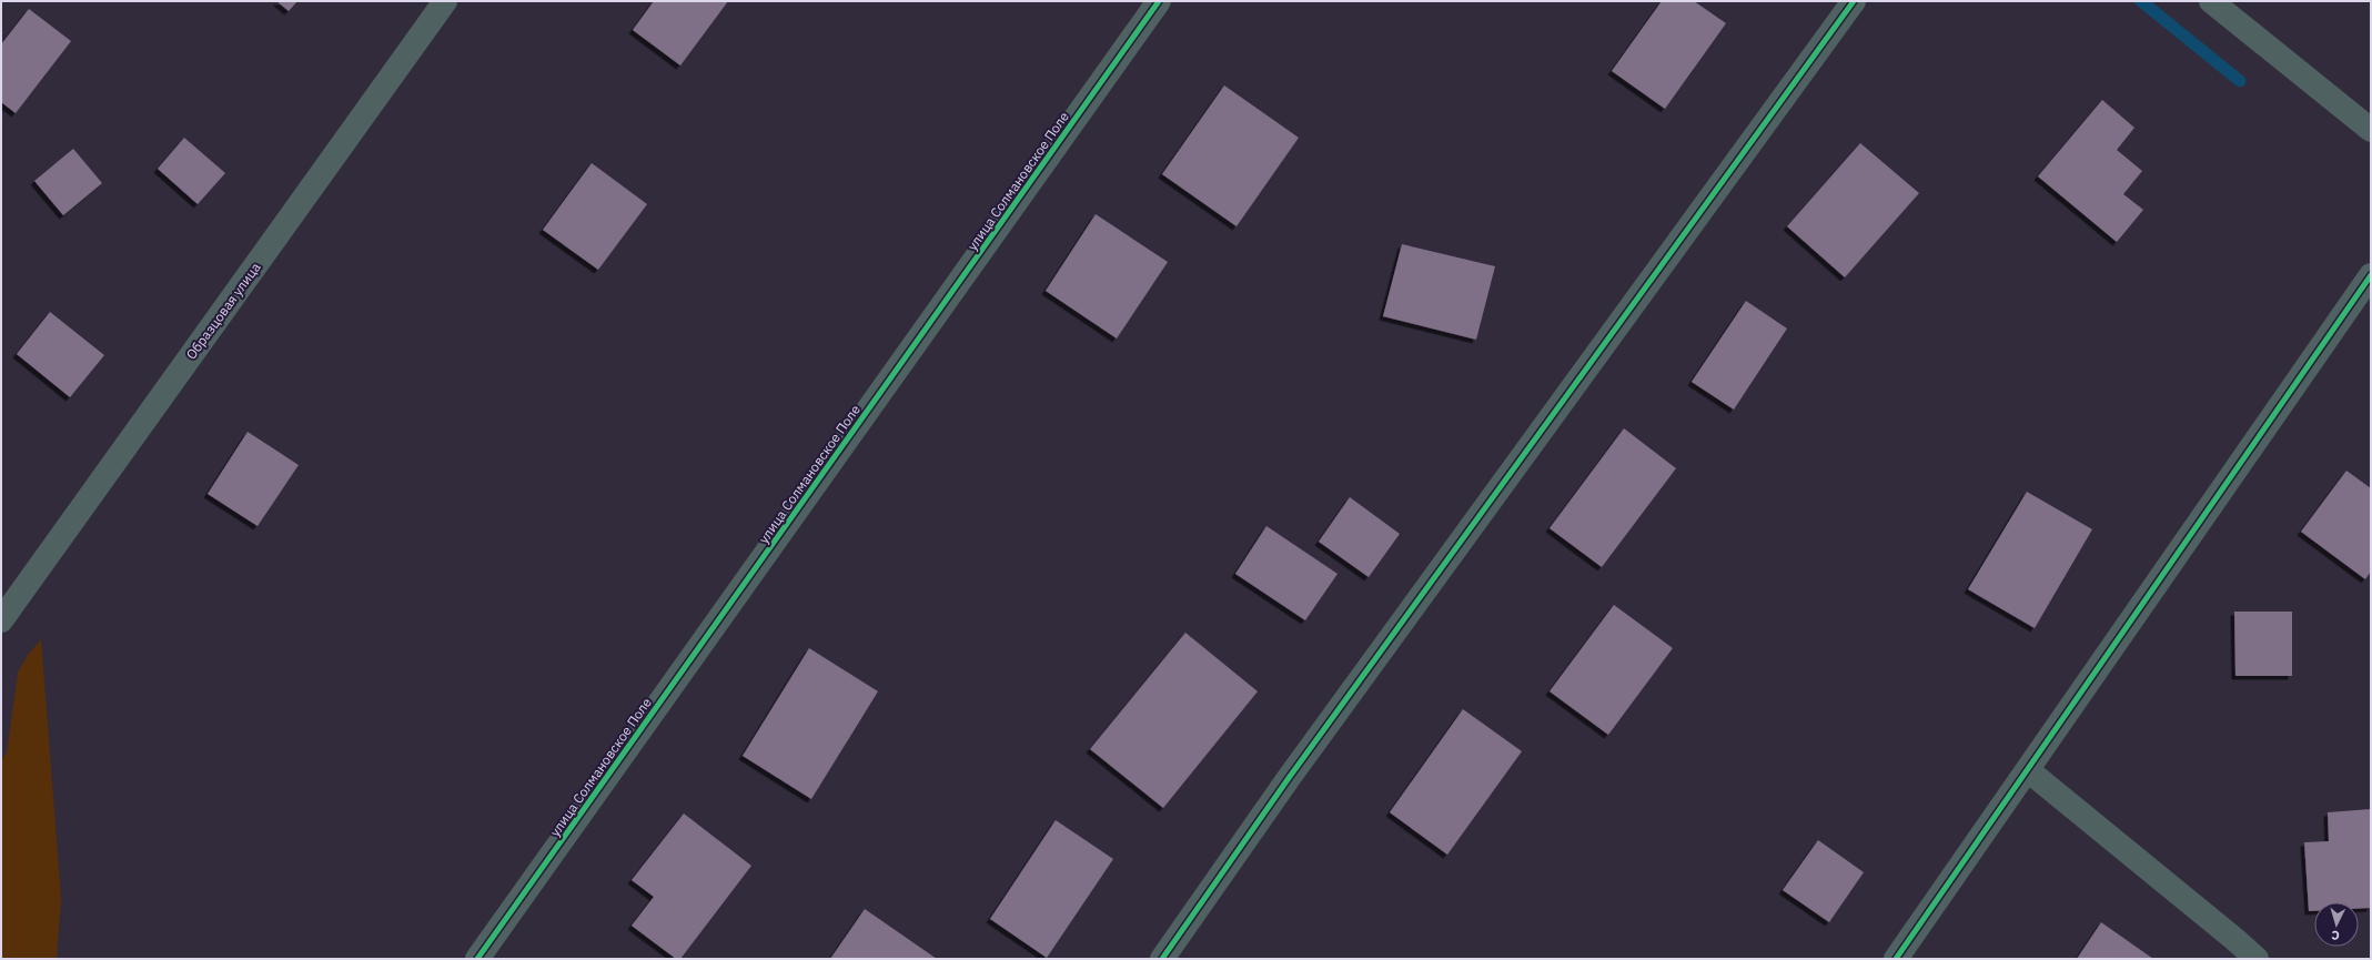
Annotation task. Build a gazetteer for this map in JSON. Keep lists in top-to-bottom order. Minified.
{"streets":{"street":["улица Солмановское Поле","Образцовая улица"]},"north":"bottom"}
